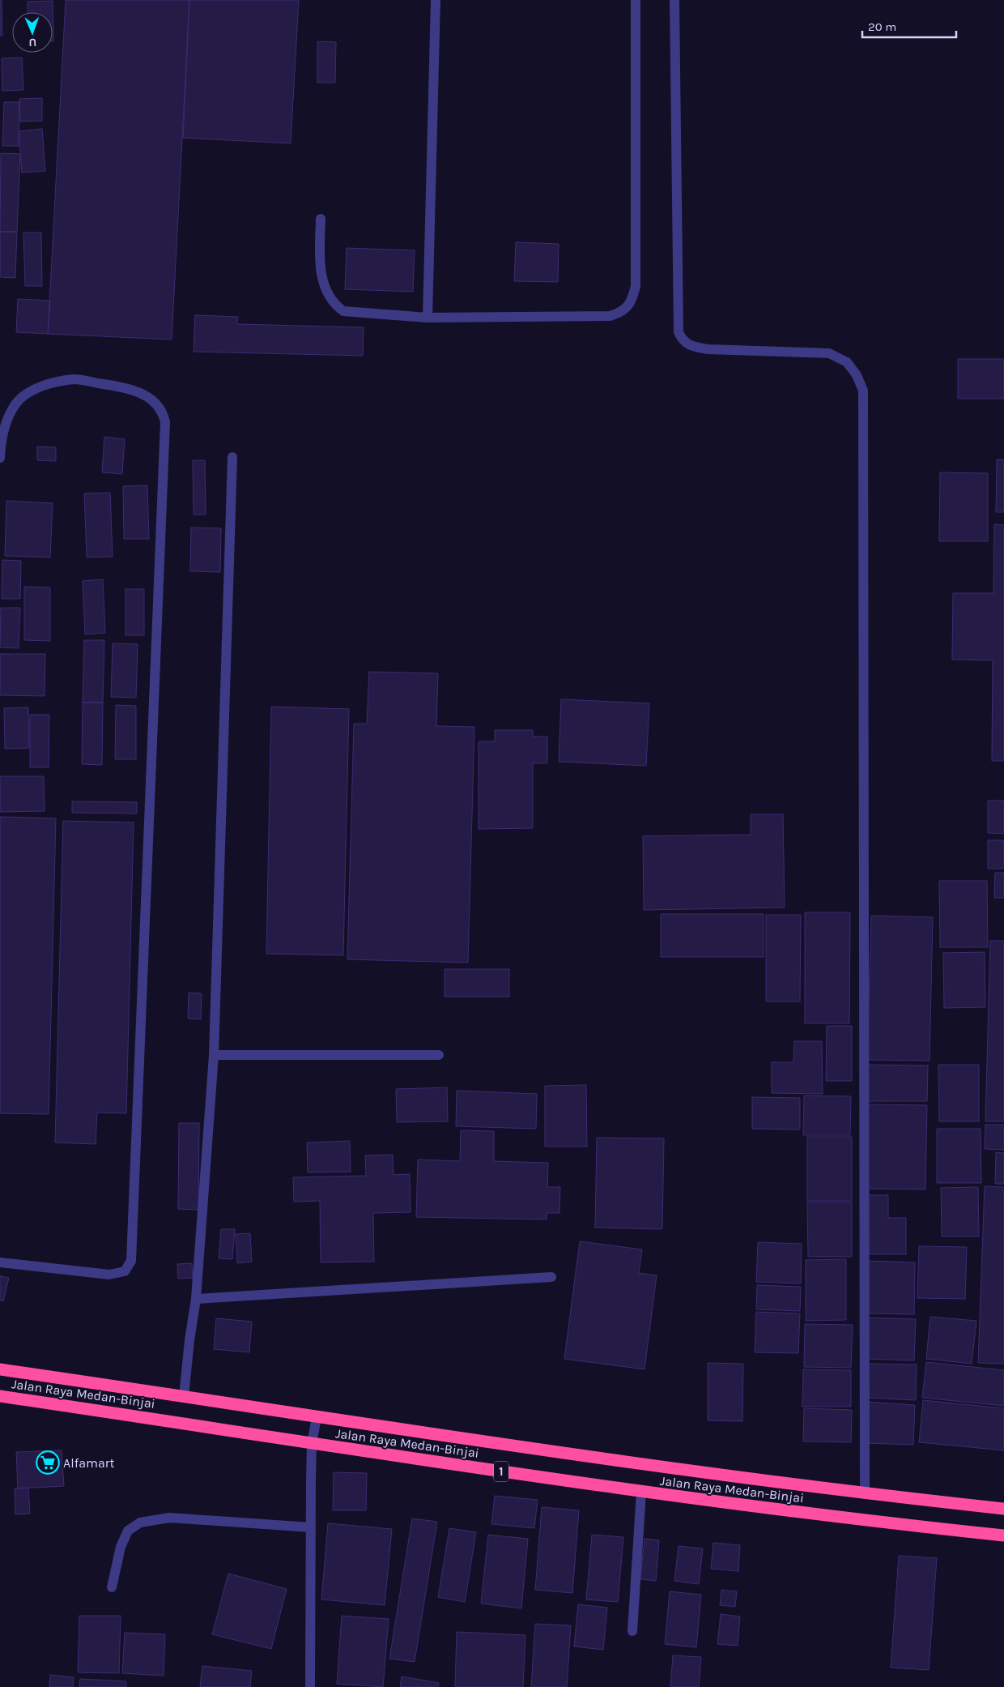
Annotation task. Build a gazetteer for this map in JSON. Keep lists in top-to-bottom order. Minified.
{"streets":{"highway":["Jalan Raya Medan-Binjai","1"]},"places":{"supermarket":["Alfamart"]},"scale_bar":"20 m","north":"bottom"}
